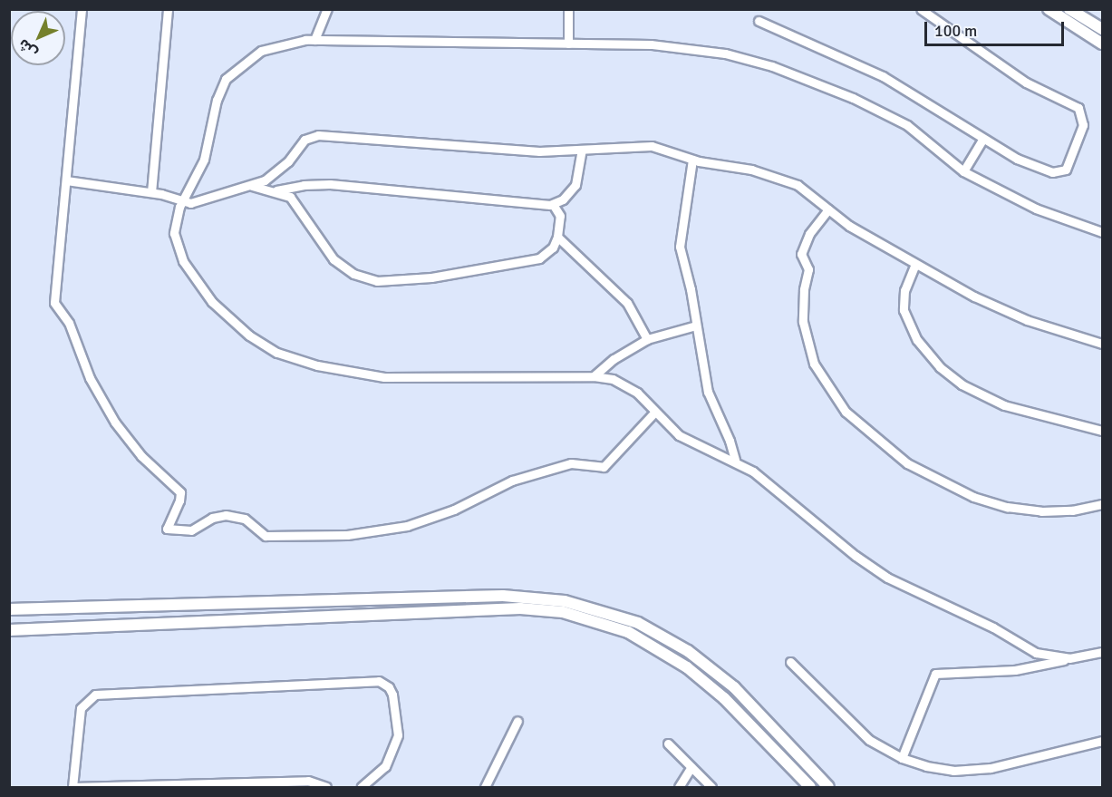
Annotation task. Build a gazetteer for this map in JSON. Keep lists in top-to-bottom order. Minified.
{"scale_bar":"100 m","north":"bottom left"}
